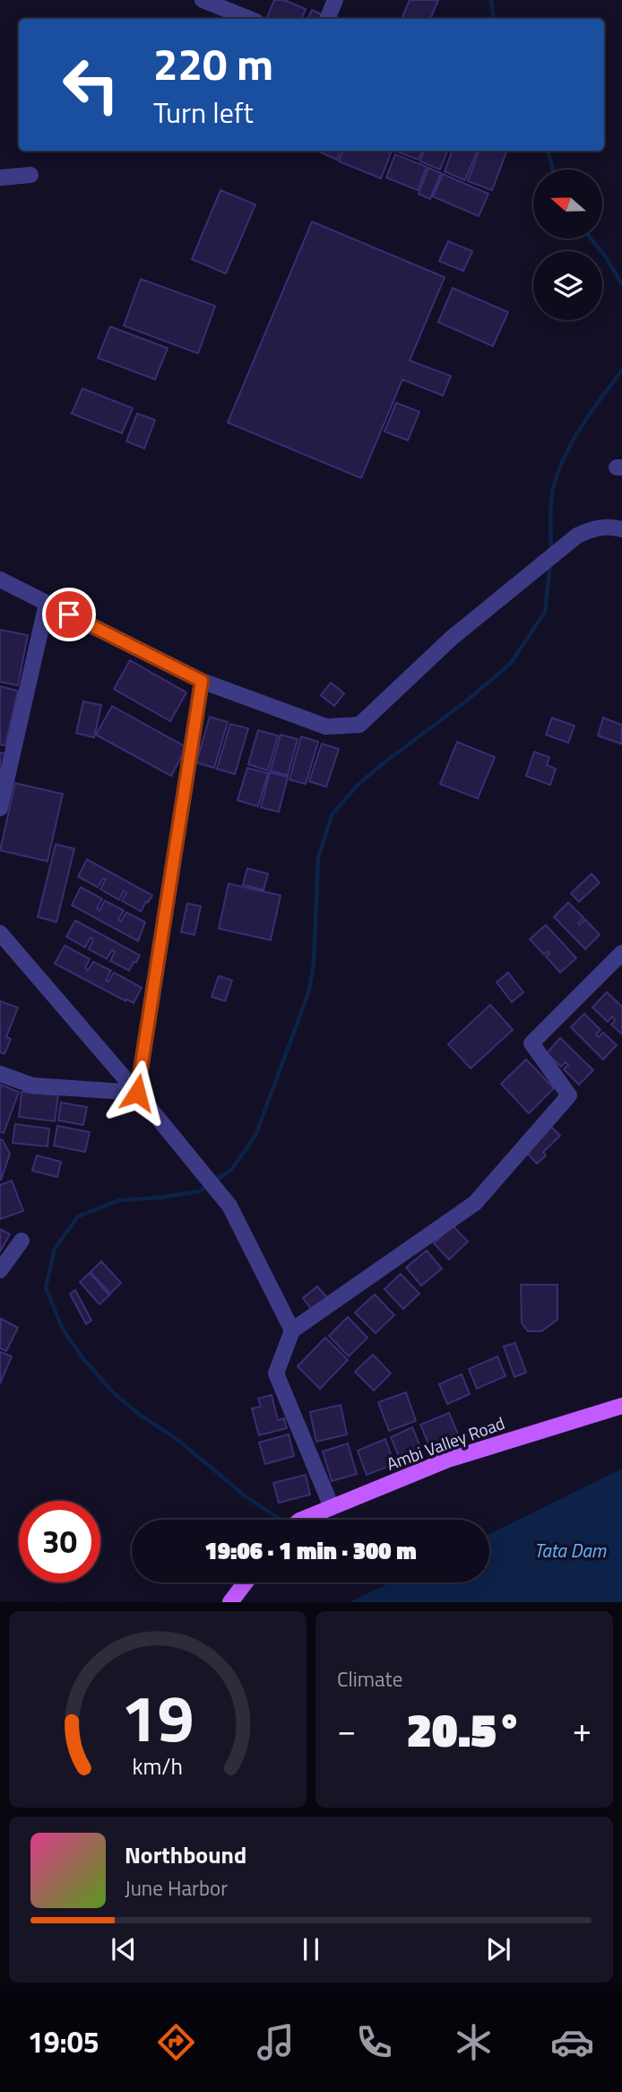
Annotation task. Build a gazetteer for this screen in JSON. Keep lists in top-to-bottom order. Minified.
{"streets":{"main road":["Ambi Valley Road"]},"water":["Tata Dam"],"north":"left","page":{"turn":["220 m","Turn left"],"limit":"30","trip":"19:06 · 1 min · 300 m","tile":"Climate","heat":["−","20.5°","+"],"song":["Northbound","June Harbor"],"tabs":"19:05","gauge":["19","km/h"]}}
